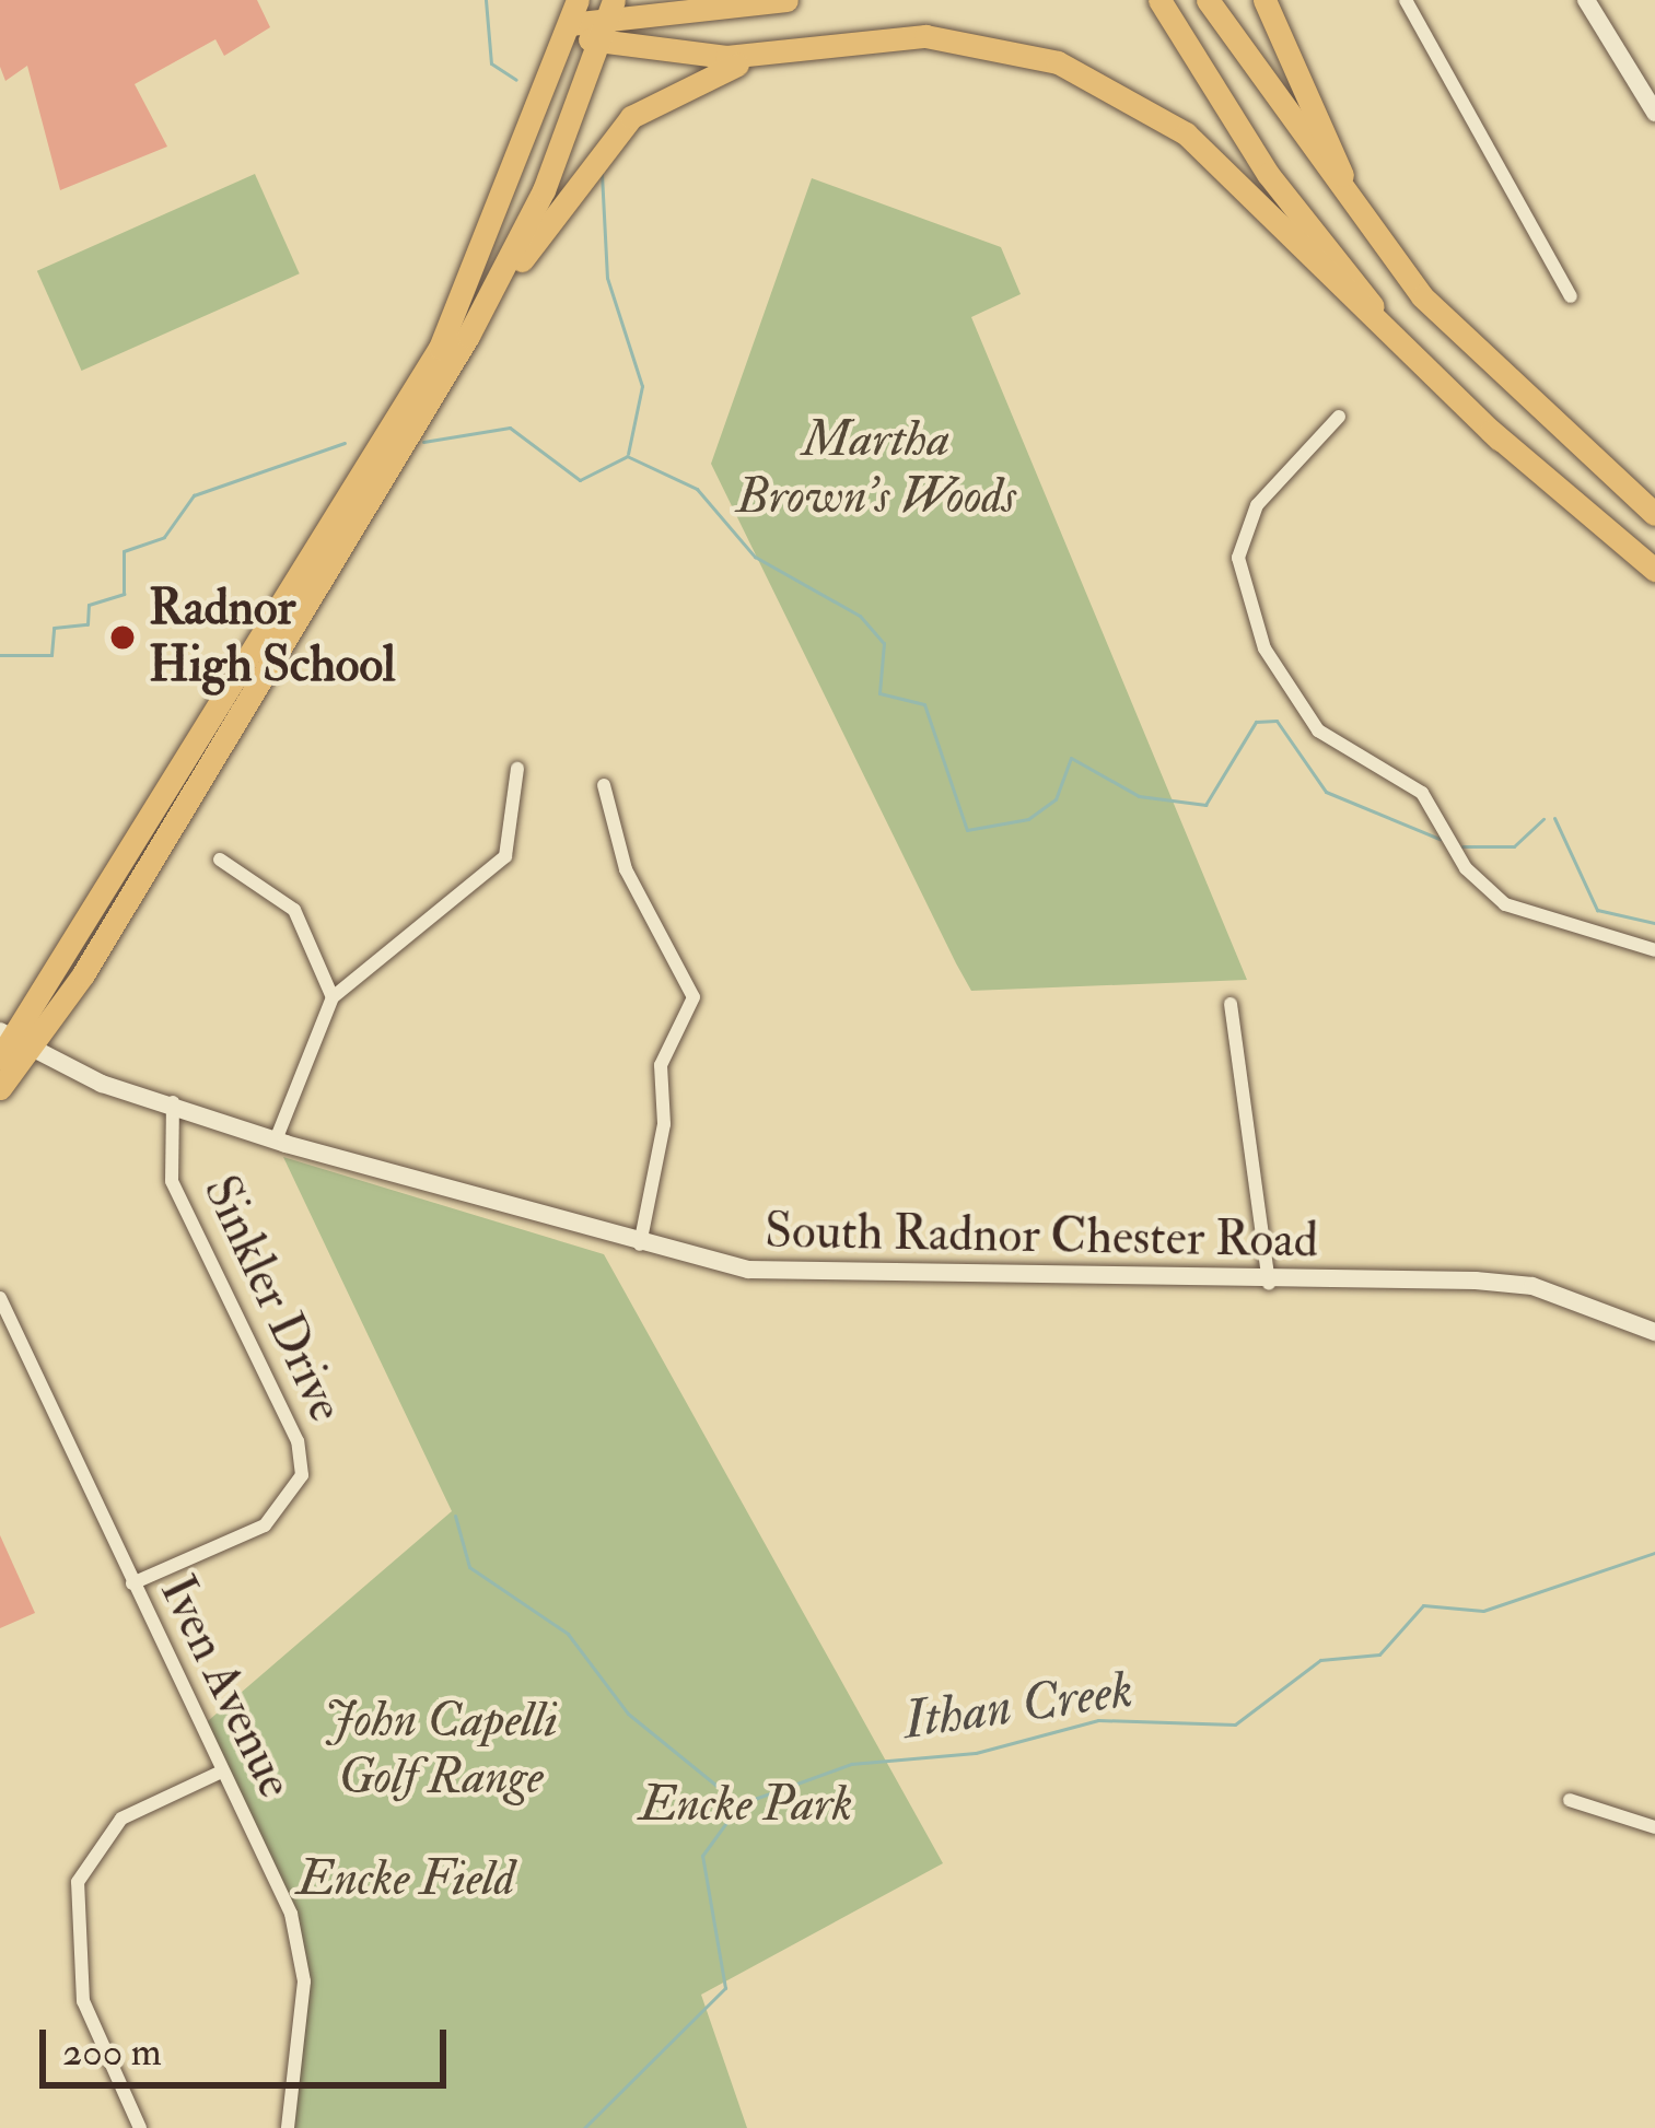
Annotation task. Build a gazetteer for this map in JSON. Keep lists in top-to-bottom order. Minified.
{"streets":{"main road":["South Radnor Chester Road"],"street":["Sinkler Drive","Iven Avenue"]},"crossings":[["South Radnor Chester Road","Sinkler Drive"],["Sinkler Drive","Iven Avenue"]],"water":["Ithan Creek"],"parks":["Martha Brown's Woods","John Capelli Golf Range","Encke Park","Encke Field"],"places":["Radnor High School"],"scale_bar":"200 m"}
